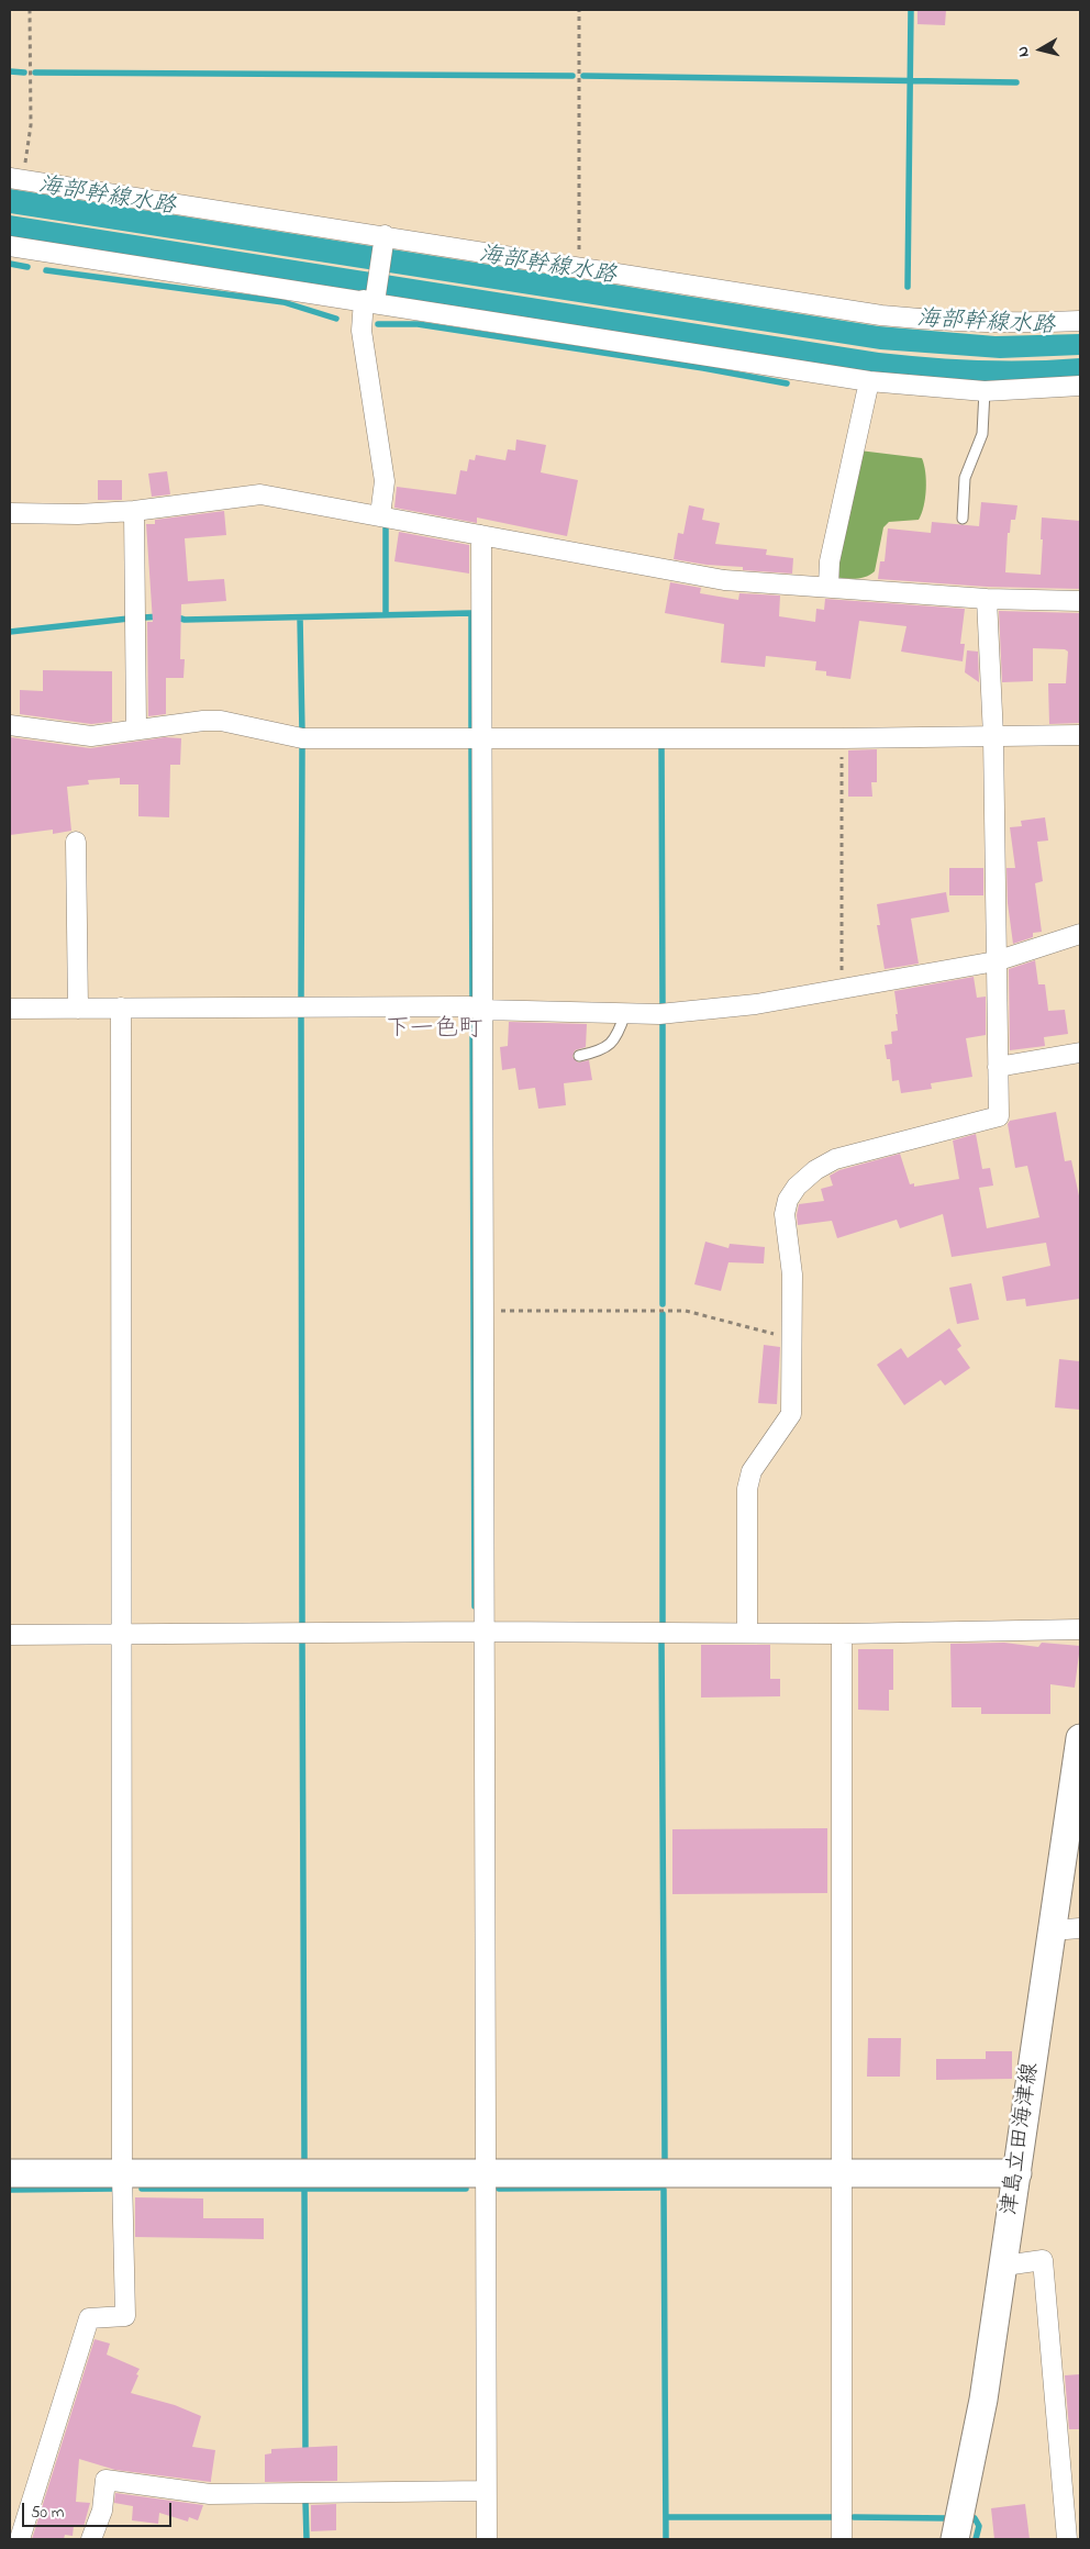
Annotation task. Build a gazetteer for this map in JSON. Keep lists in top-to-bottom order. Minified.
{"streets":{"street":["津島立田海津線"]},"districts":["下一色町"],"water":["海部幹線水路"],"scale_bar":"50 m","north":"left"}
